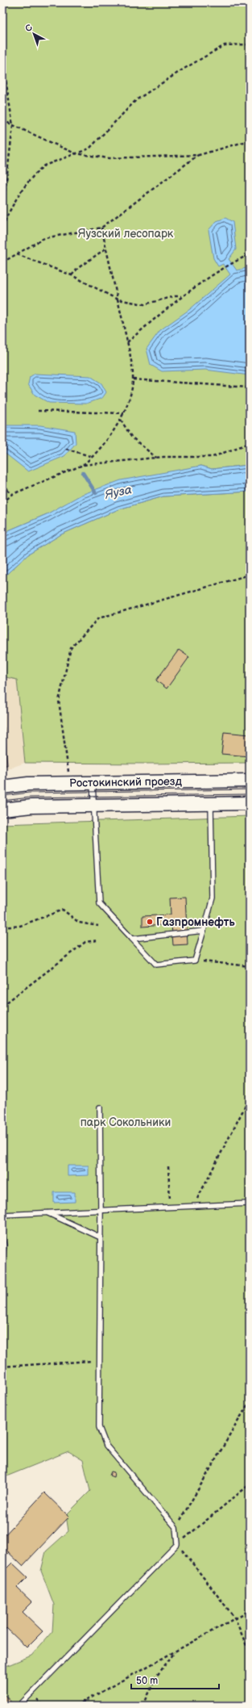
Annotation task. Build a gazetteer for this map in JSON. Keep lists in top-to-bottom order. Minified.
{"streets":{"main road":["Ростокинский проезд"]},"water":["Яуза"],"parks":["Яузский лесопарк","парк Сокольники"],"places":["Газпромнефть"],"scale_bar":"50 m","north":"top left"}
